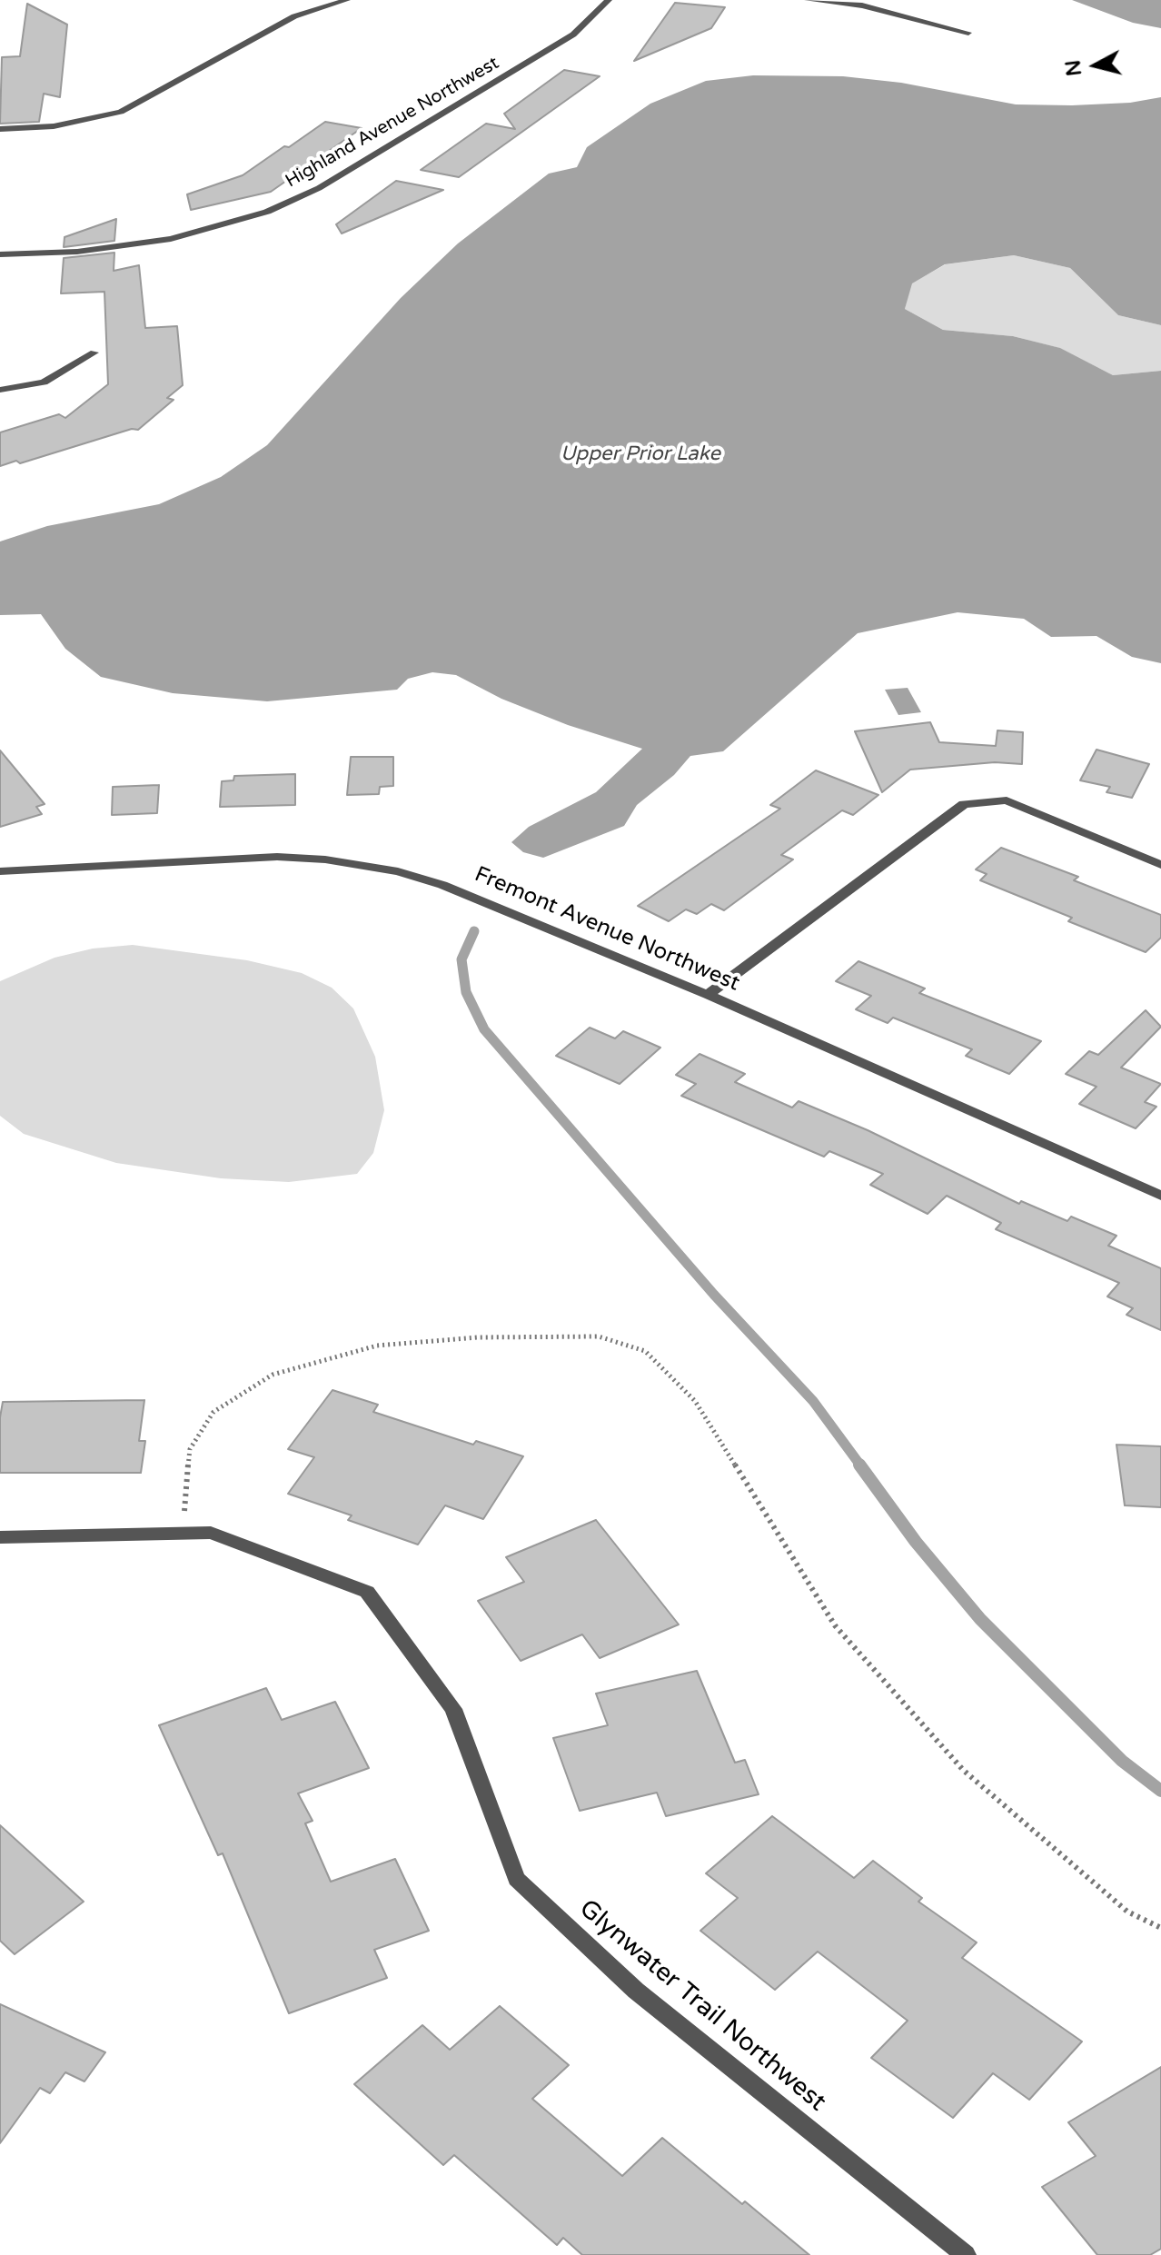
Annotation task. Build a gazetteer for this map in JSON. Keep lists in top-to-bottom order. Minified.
{"streets":{"street":["Highland Avenue Northwest","Fremont Avenue Northwest","Glynwater Trail Northwest"]},"water":["Upper Prior Lake"],"north":"left"}
